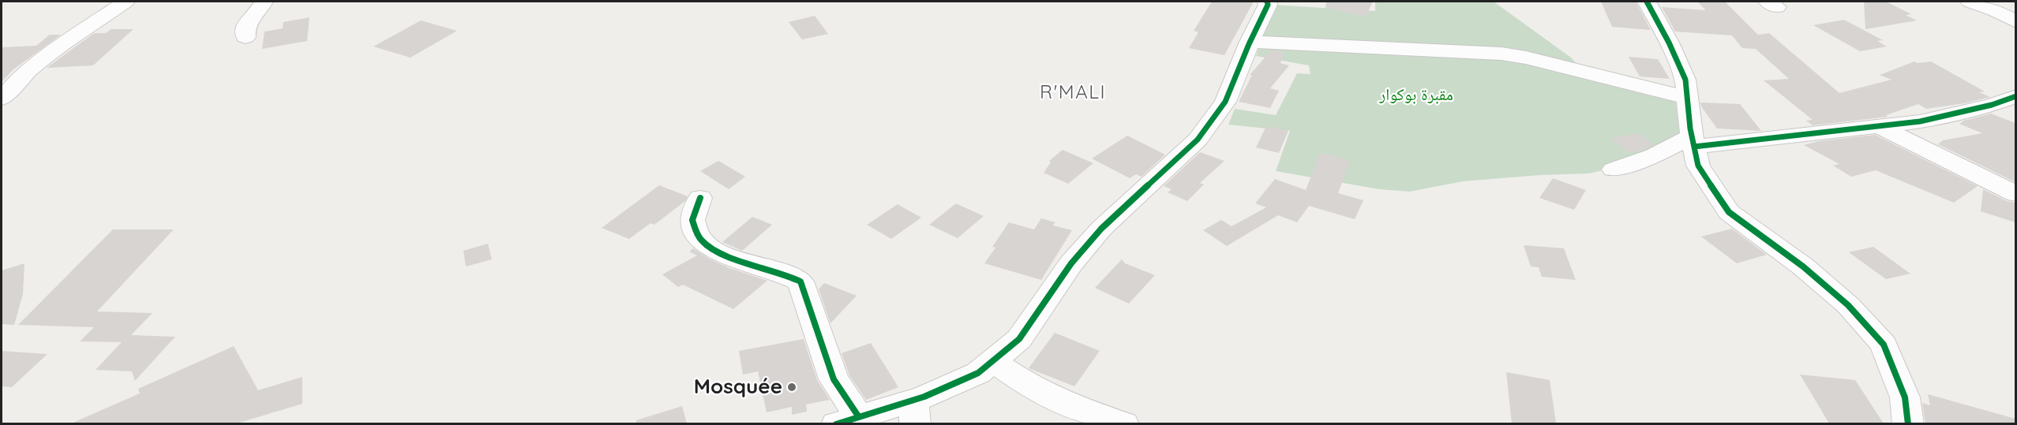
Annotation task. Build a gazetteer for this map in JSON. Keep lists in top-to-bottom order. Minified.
{"districts":["R'MALI"],"parks":["مقبرة بوكوار"],"places":["Mosquée"]}
